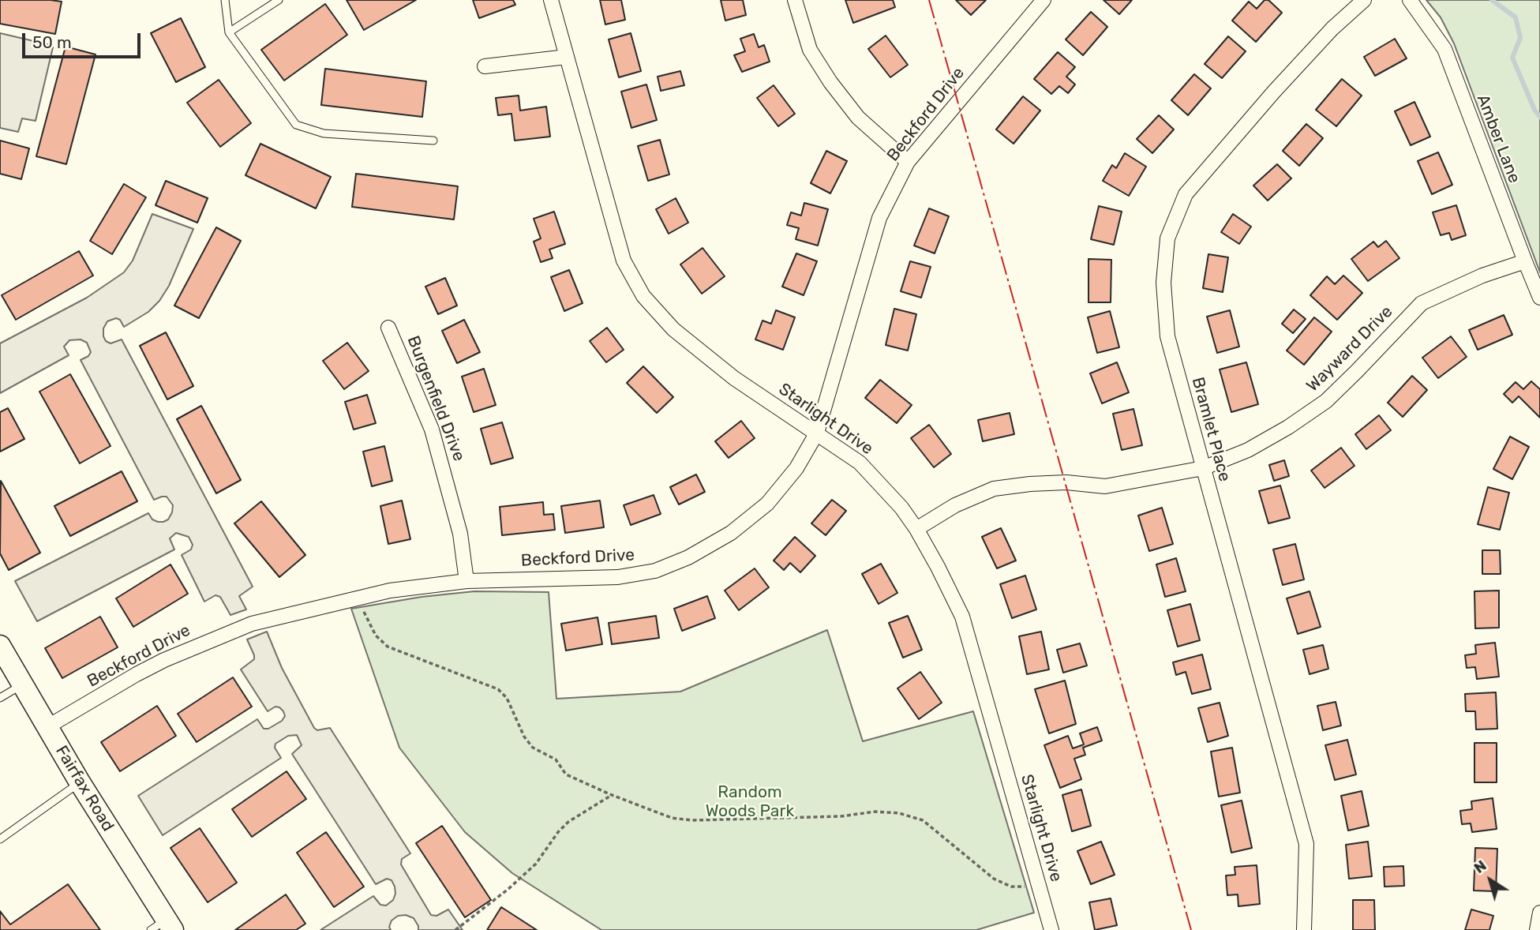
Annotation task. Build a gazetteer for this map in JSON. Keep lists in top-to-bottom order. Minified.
{"streets":{"street":["Beckford Drive","Amber Lane","Wayward Drive","Burgenfield Drive","Starlight Drive","Bramlet Place","Fairfax Road"]},"crossings":[["Beckford Drive","Burgenfield Drive"],["Beckford Drive","Starlight Drive"],["Beckford Drive","Fairfax Road"],["Amber Lane","Wayward Drive"],["Wayward Drive","Starlight Drive"],["Wayward Drive","Bramlet Place"]],"parks":["Random Woods Park"],"scale_bar":"50 m","north":"top left"}
